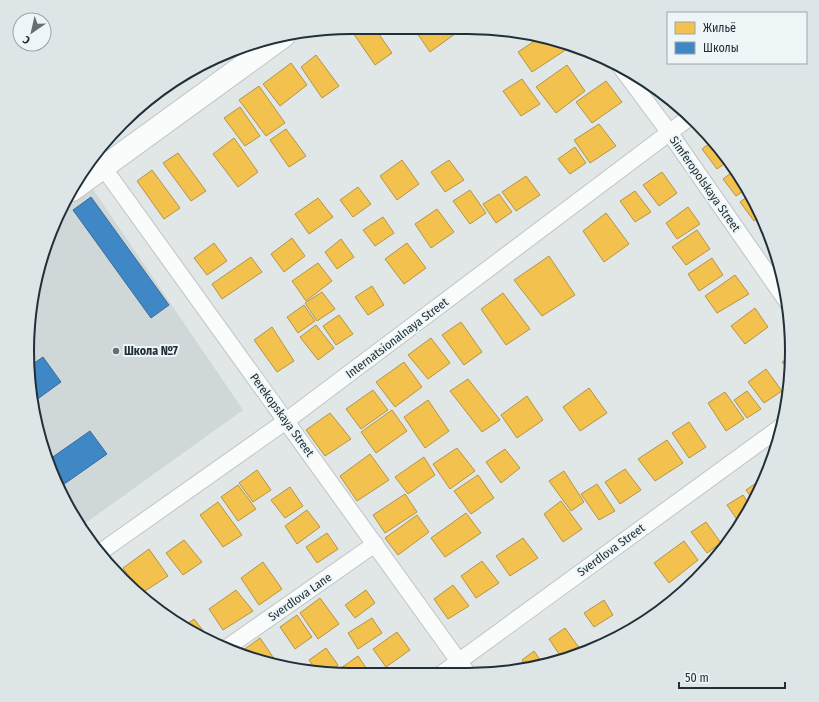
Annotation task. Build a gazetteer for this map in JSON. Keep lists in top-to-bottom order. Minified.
{"streets":{"street":["Simferopolskaya Street","Internatsionalnaya Street","Perekopskaya Street","Sverdlova Street","Sverdlova Lane"]},"crossings":[["Simferopolskaya Street","Internatsionalnaya Street"],["Internatsionalnaya Street","Perekopskaya Street"],["Perekopskaya Street","Sverdlova Street"],["Perekopskaya Street","Sverdlova Lane"]],"places":["Школа №7"],"legend":["Жильё","Школы"],"scale_bar":"50 m","north":"bottom left"}
